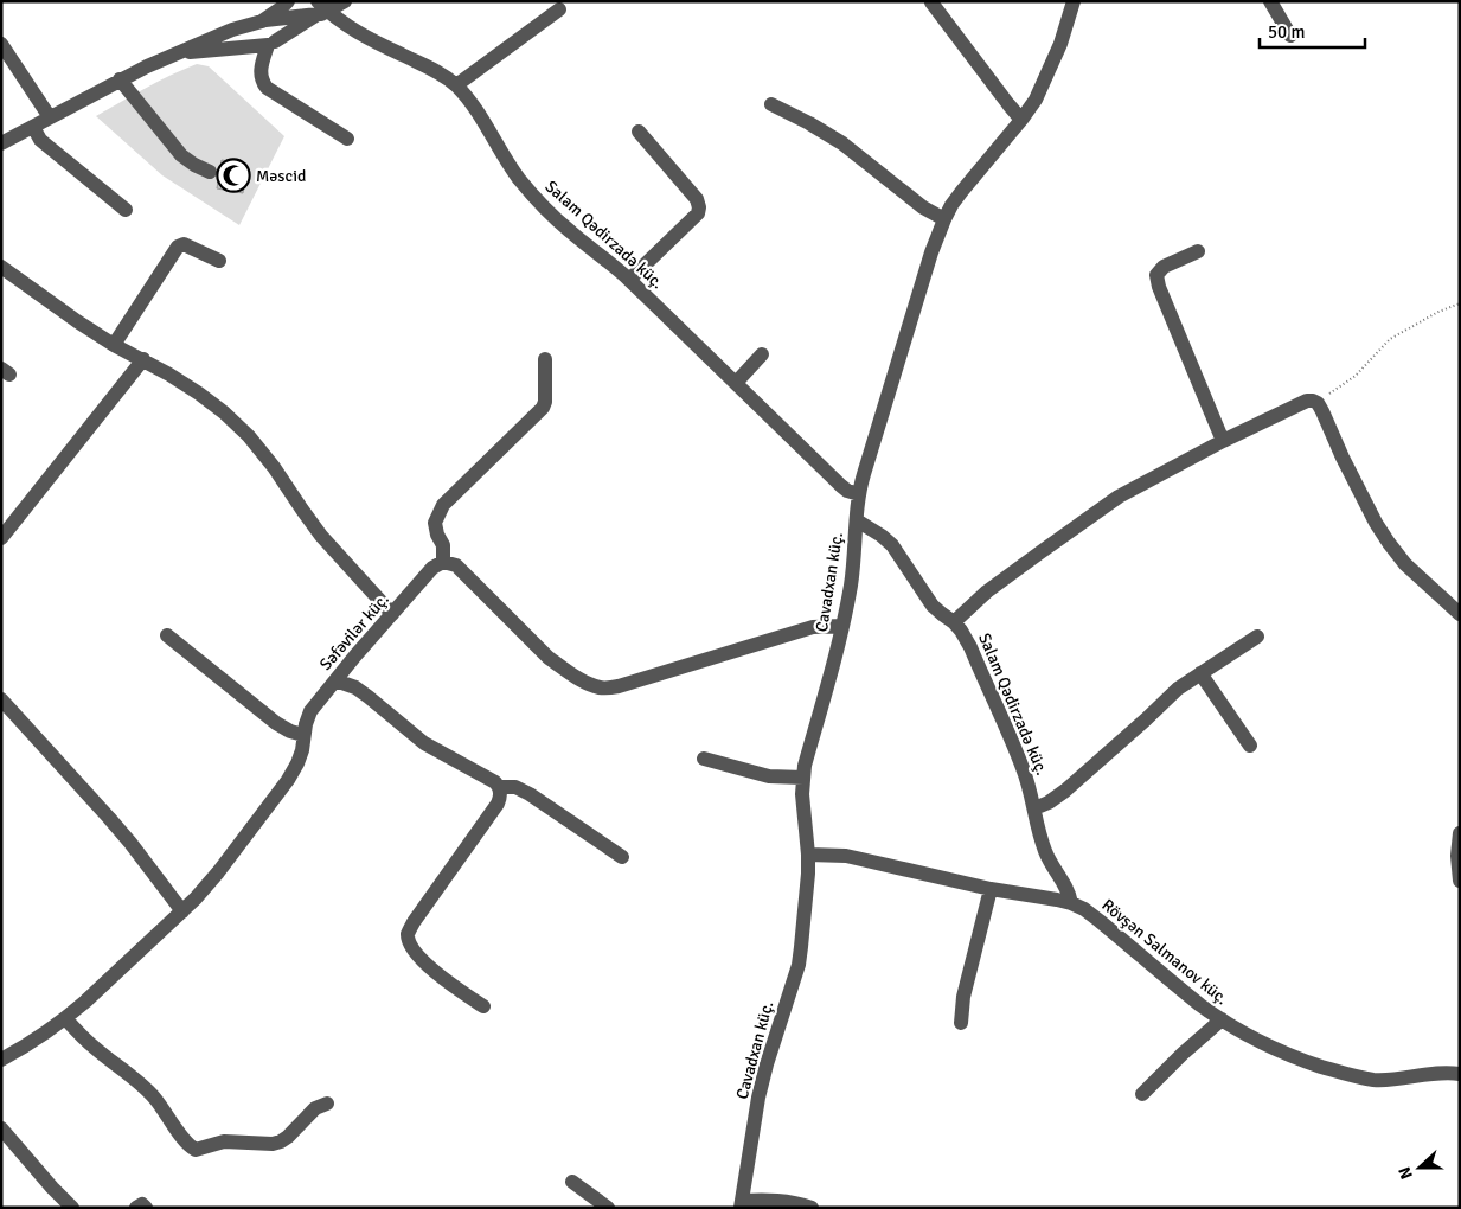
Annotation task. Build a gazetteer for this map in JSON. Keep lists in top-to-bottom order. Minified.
{"streets":{"street":["Salam Qədirzadə küç.","Cavadxan küç.","Səfəvilər küç.","Rövşən Salmanov küç."]},"crossings":[["Salam Qədirzadə küç.","Cavadxan küç."],["Salam Qədirzadə küç.","Rövşən Salmanov küç."],["Cavadxan küç.","Rövşən Salmanov küç."]],"places":{"mosque":["Məscid"]},"scale_bar":"50 m","north":"left"}
